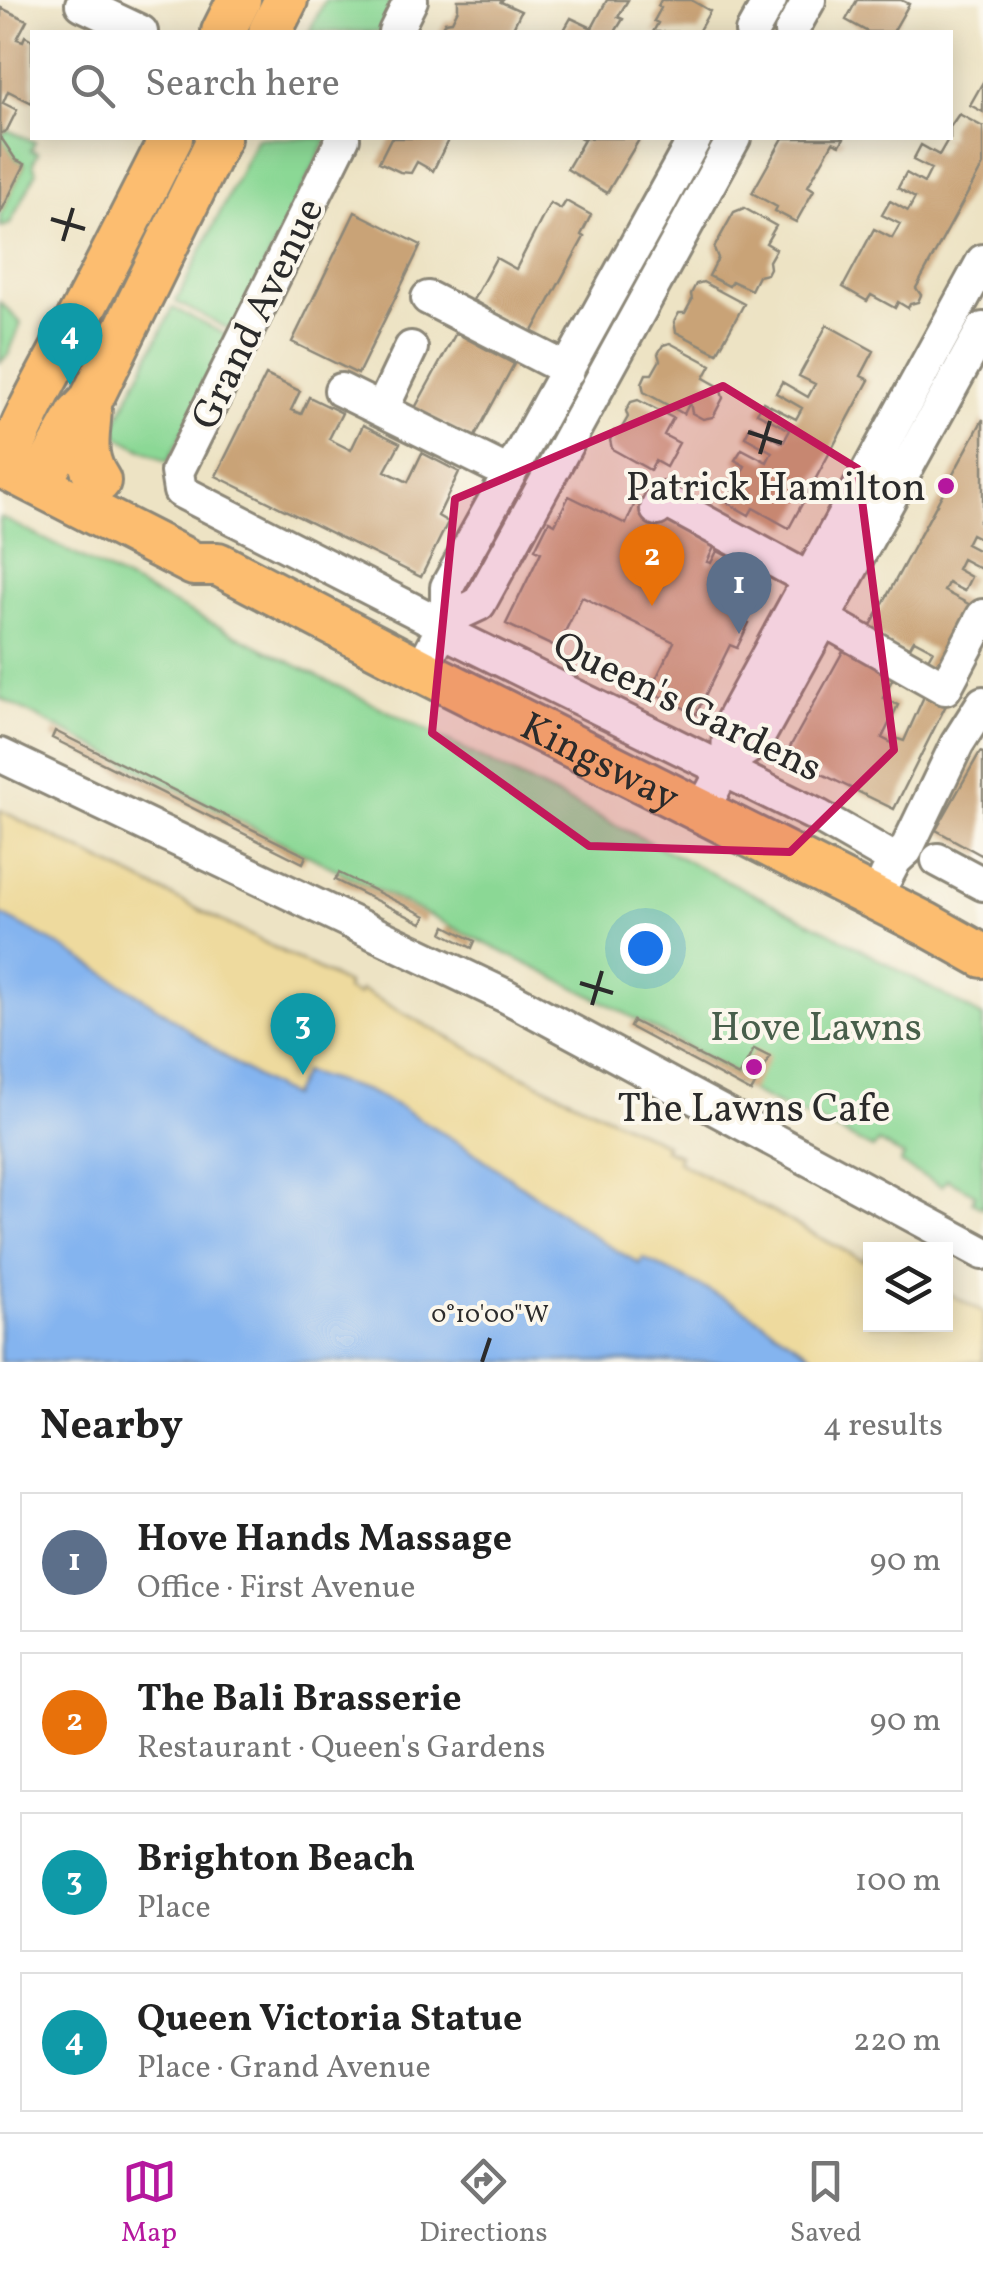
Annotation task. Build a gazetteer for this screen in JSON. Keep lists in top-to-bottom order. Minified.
{"streets":{"main road":["Kingsway"],"street":["Grand Avenue","Queen's Gardens"]},"crossings":[["Grand Avenue","Queen's Gardens"]],"parks":["Hove Lawns"],"places":["Patrick Hamilton","The Lawns Cafe"],"page":{"search":"Search here","pins":["4","2","1","3"],"heading":["Nearby","4 results"],"list":[{"mark":"1","name":"Hove Hands Massage","note":"Office · First Avenue","value":"90 m"},{"mark":"2","name":"The Bali Brasserie","note":"Restaurant · Queen's Gardens","value":"90 m"},{"mark":"3","name":"Brighton Beach","note":"Place","value":"100 m"},{"mark":"4","name":"Queen Victoria Statue","note":"Place · Grand Avenue","value":"220 m"}],"nav":["Map","Directions","Saved"]},"coordinates":["0°10'00\"W"]}
